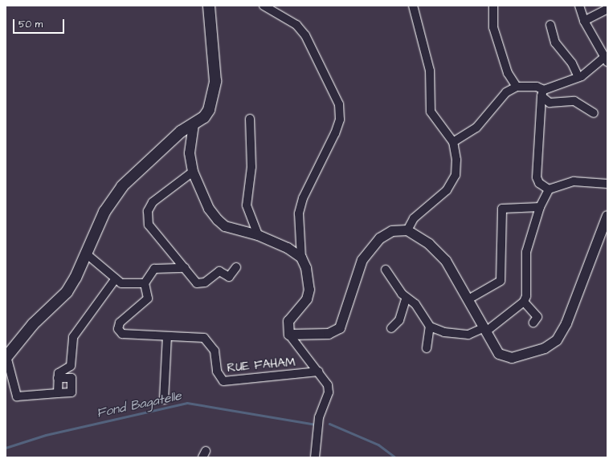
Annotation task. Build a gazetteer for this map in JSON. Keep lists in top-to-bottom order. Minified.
{"streets":{"street":["RUE FAHAM"]},"water":["Fond Bagatelle"],"scale_bar":"50 m"}
